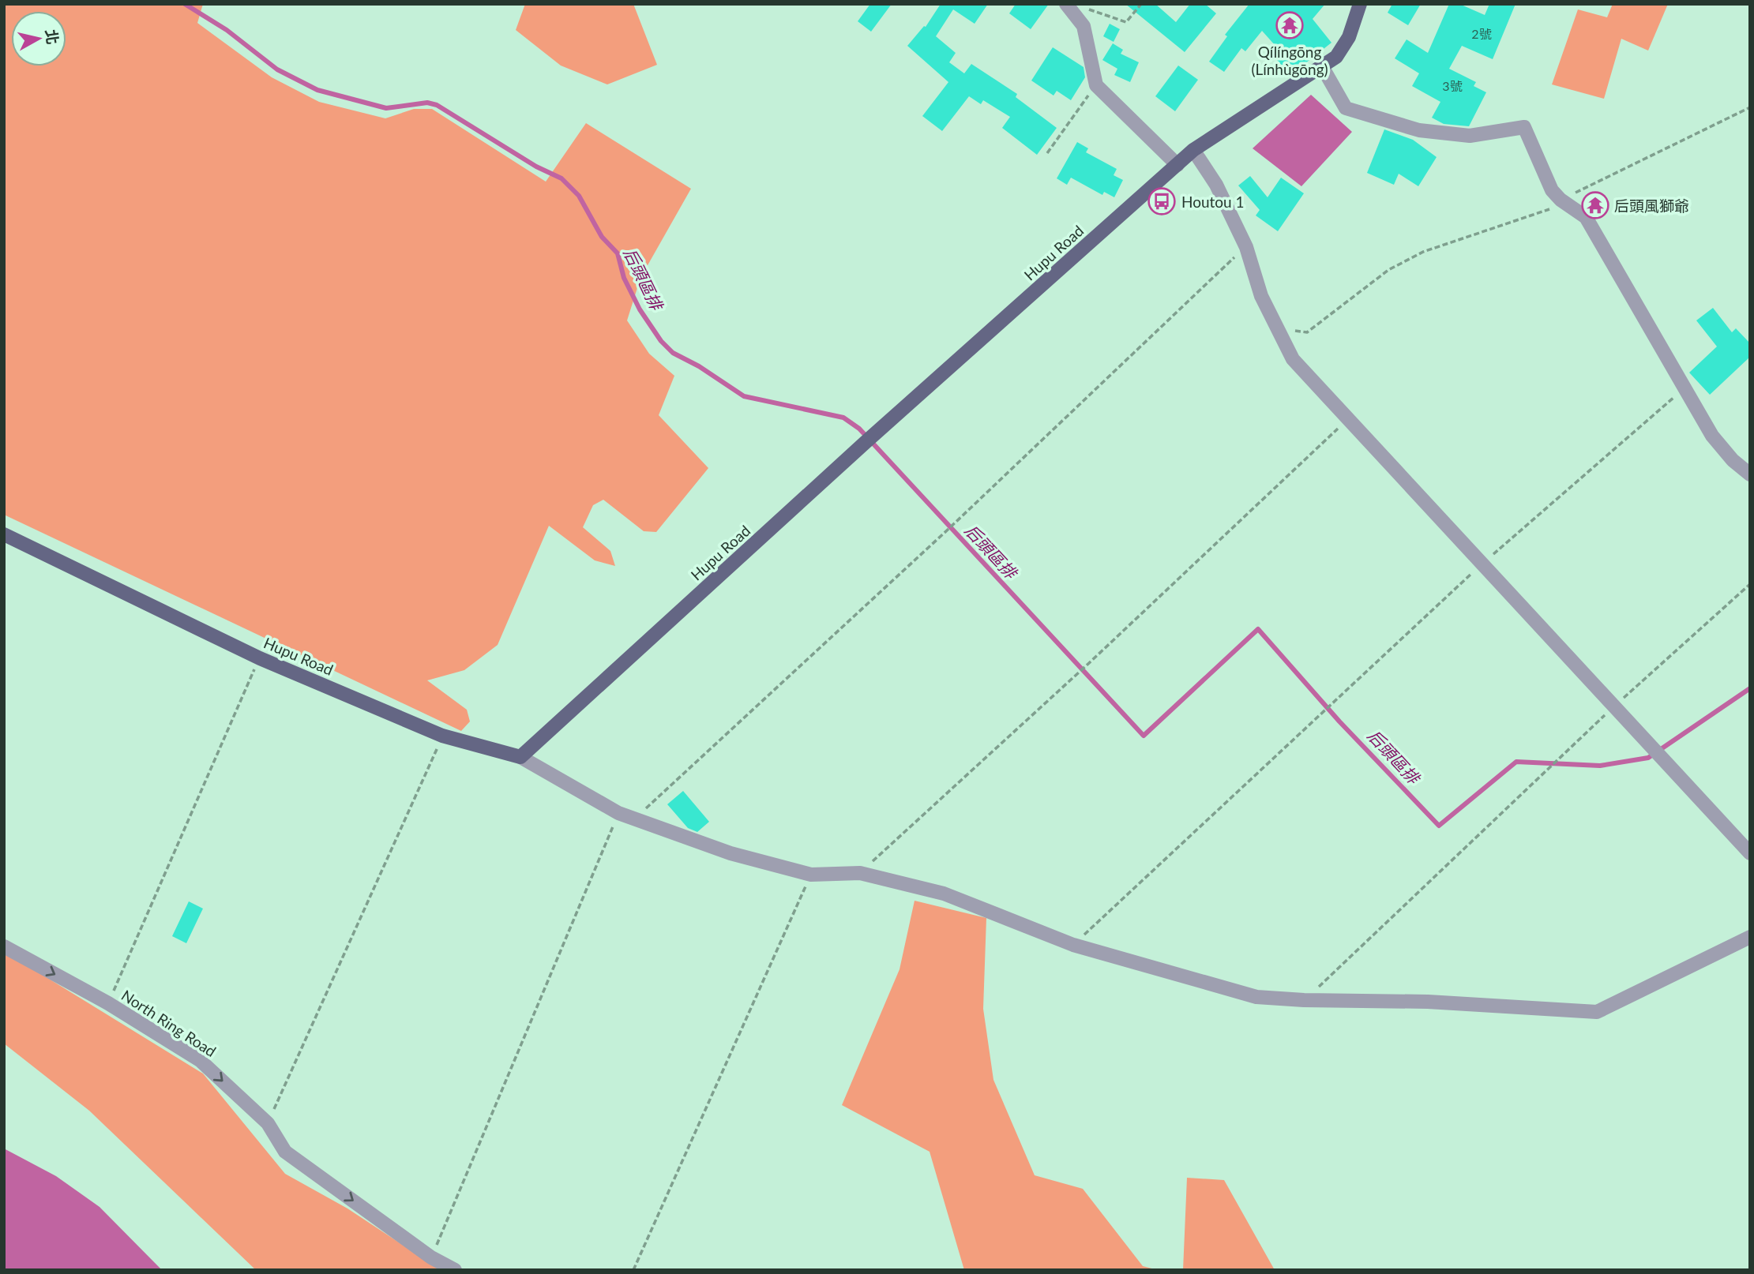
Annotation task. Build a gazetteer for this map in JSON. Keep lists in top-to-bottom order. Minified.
{"streets":{"main road":["Hupu Road"],"street":["North Ring Road"]},"one_way":["North Ring Road"],"water":["后頭區排"],"places":{"temple":["Qílíngōng (Línhùgōng)","后頭風獅爺"],"bus stop":["Houtou 1"]},"house_numbers":["2號","3號"],"north":"right"}
